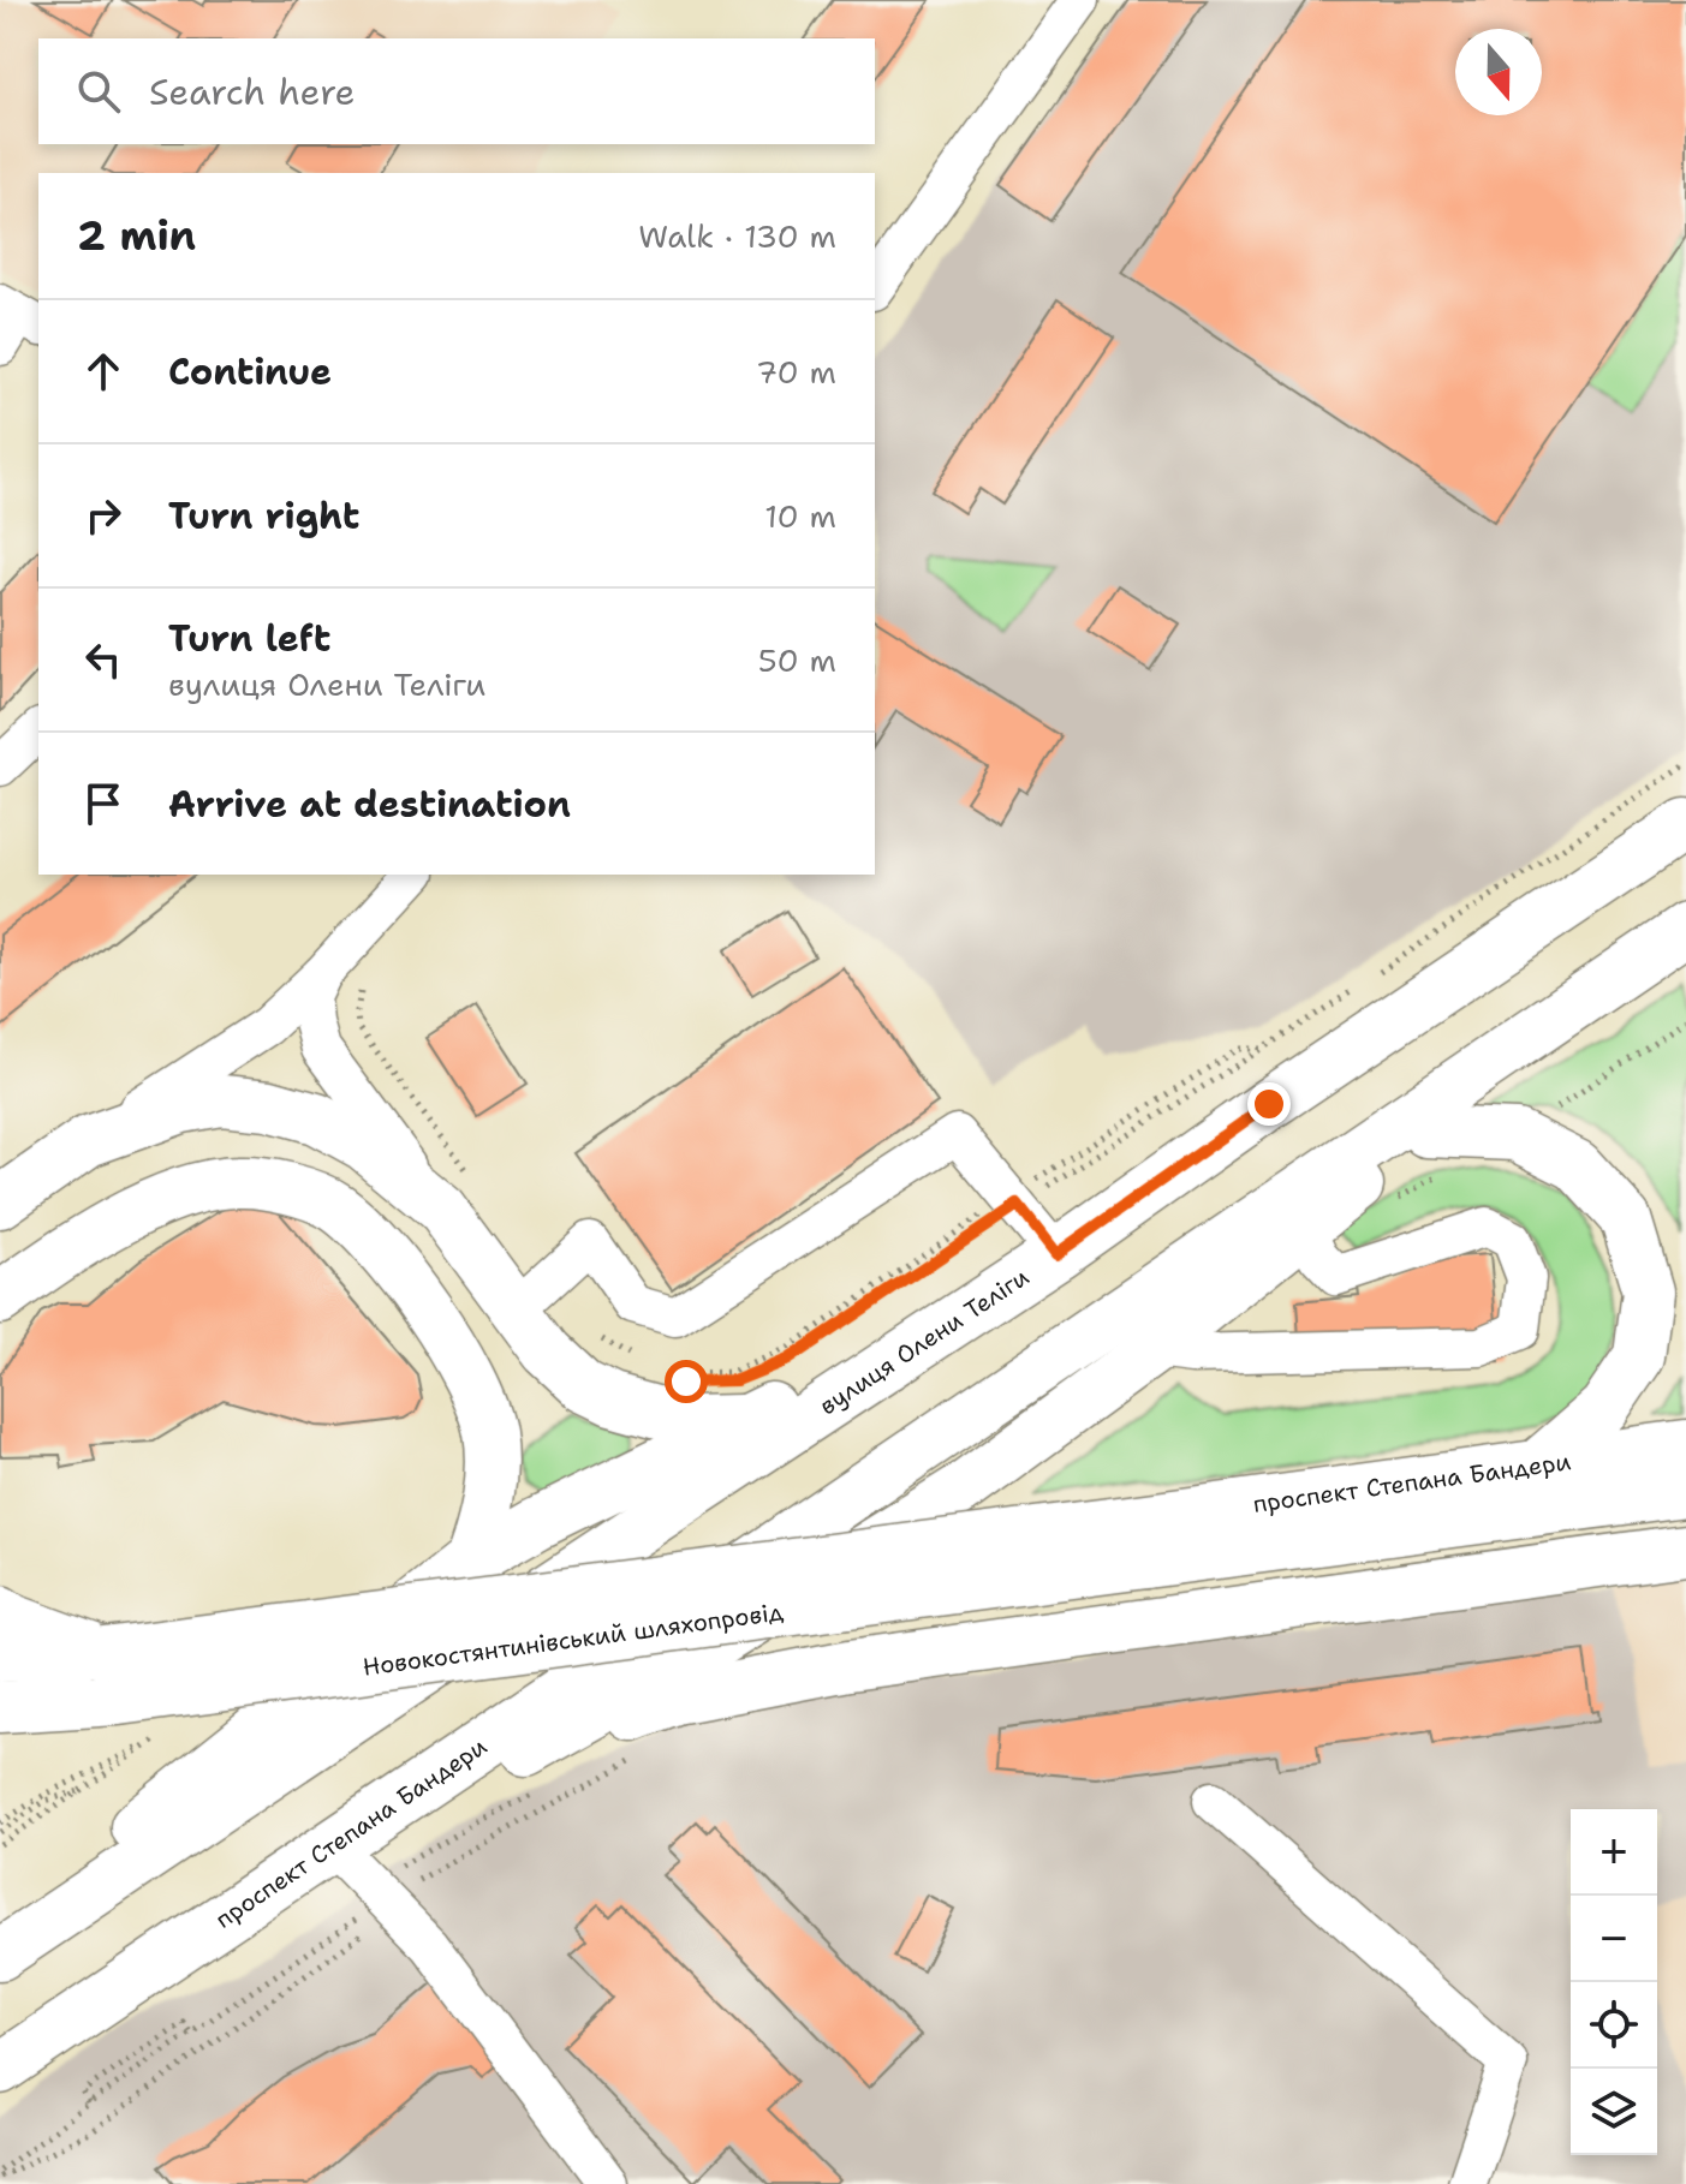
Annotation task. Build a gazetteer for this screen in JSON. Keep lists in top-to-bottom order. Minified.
{"streets":{"main road":["вулиця Олени Теліги","проспект Степана Бандери","Новокостянтинівський шляхопровід"]},"crossings":[["проспект Степана Бандери","Новокостянтинівський шляхопровід"]],"north":"bottom","page":{"search":"Search here","heading":["2 min","Walk · 130 m"],"list":[["Continue","70 m"],["Turn right","10 m"],["Turn left","вулиця Олени Теліги","50 m"],"Arrive at destination"],"map_buttons":["+","−"]}}
